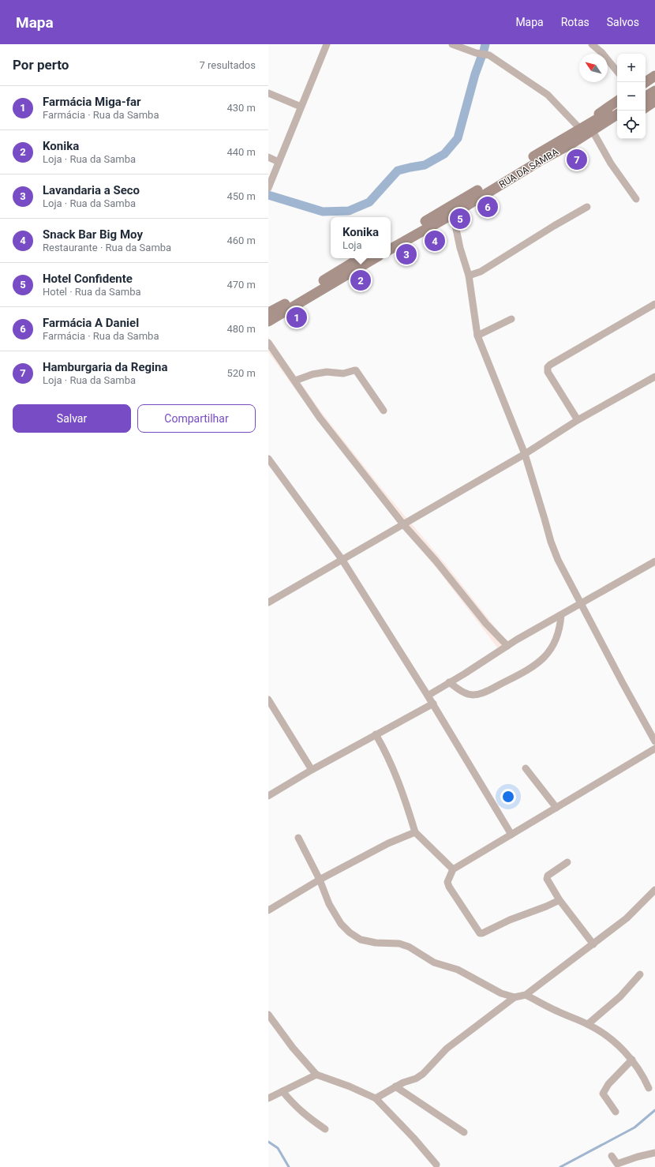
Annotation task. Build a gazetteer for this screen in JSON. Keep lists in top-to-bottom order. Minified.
{"streets":{"main road":["RUA DA SAMBA"]},"north":"top left","page":{"header":"Mapa","nav":["Mapa","Rotas","Salvos"],"heading":["Por perto","7 resultados"],"map_buttons":["+","−"],"list":[{"mark":"1","name":"Farmácia Miga-far","note":"Farmácia · Rua da Samba","value":"430 m"},{"mark":"2","name":"Konika","note":"Loja · Rua da Samba","value":"440 m"},{"mark":"3","name":"Lavandaria a Seco","note":"Loja · Rua da Samba","value":"450 m"},{"mark":"4","name":"Snack Bar Big Moy","note":"Restaurante · Rua da Samba","value":"460 m"},{"mark":"5","name":"Hotel Confidente","note":"Hotel · Rua da Samba","value":"470 m"},{"mark":"6","name":"Farmácia A Daniel","note":"Farmácia · Rua da Samba","value":"480 m"},{"mark":"7","name":"Hamburgaria da Regina","note":"Loja · Rua da Samba","value":"520 m"}],"pins":["7","6","5","4","3","2","1"],"popup":["Konika","Loja"],"buttons":["Salvar","Compartilhar"]}}
